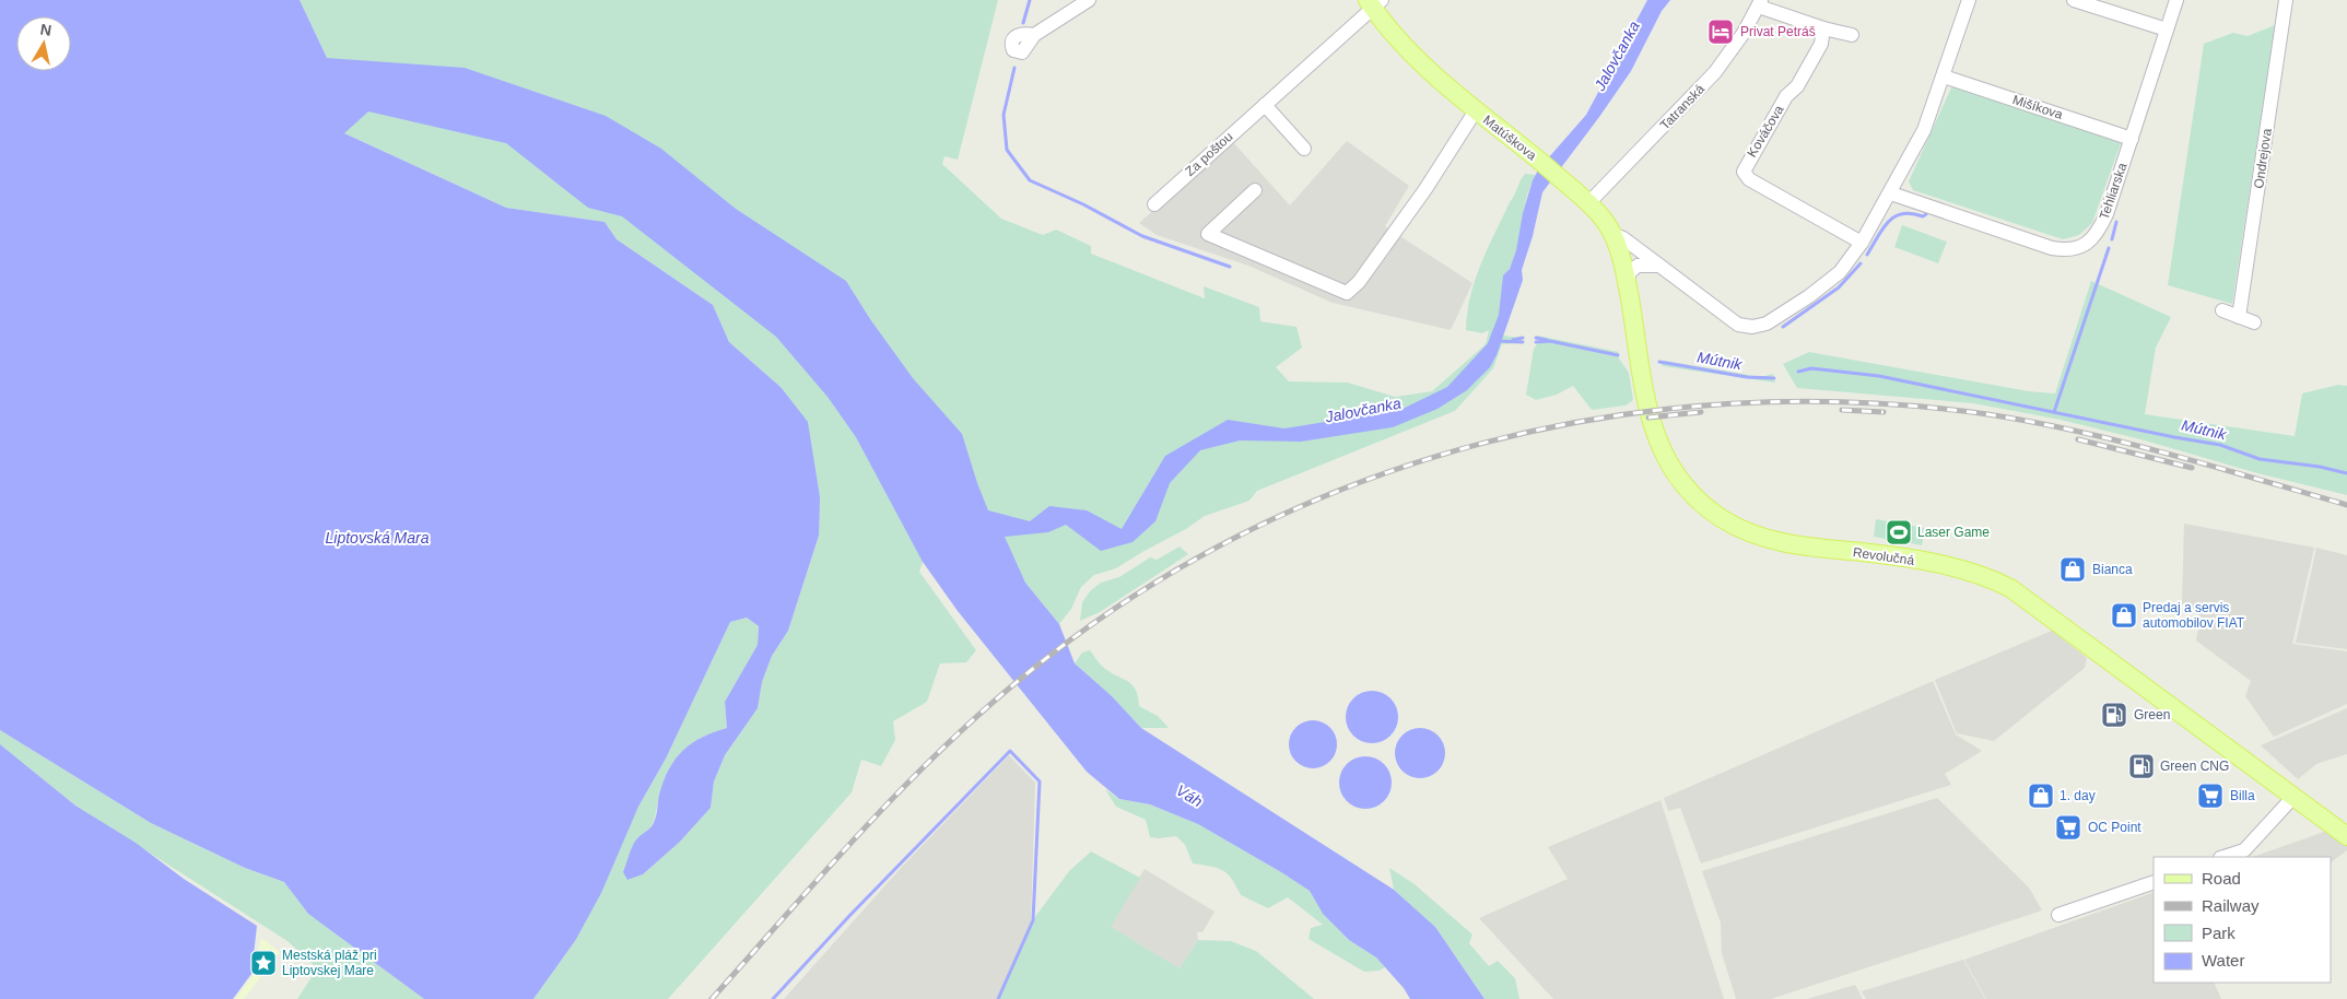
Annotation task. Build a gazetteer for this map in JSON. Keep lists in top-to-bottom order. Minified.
{"streets":{"main road":["Matúškova","Revolučná"],"street":["Tatranská","Mišíkova","Kováčova","Za poštou","Ondrejova","Tehliarska"]},"crossings":[["Tatranská","Matúškova"],["Mišíkova","Tehliarska"],["Kováčova","Matúškova"],["Matúškova","Za poštou"],["Matúškova","Revolučná"]],"water":["Jalovčanka","Mútnik","Liptovská Mara","Váh"],"places":{"hotel":["Privat Petráš"],"sports":["Laser Game"],"shop":["Bianca","Predaj a servis automobilov FIAT","1. day"],"fuel station":["Green","Green CNG"],"supermarket":["Billa","OC Point"],"place":["Mestská pláž pri Liptovskej Mare"]},"legend":["Road","Railway","Park","Water"],"north":"top"}
